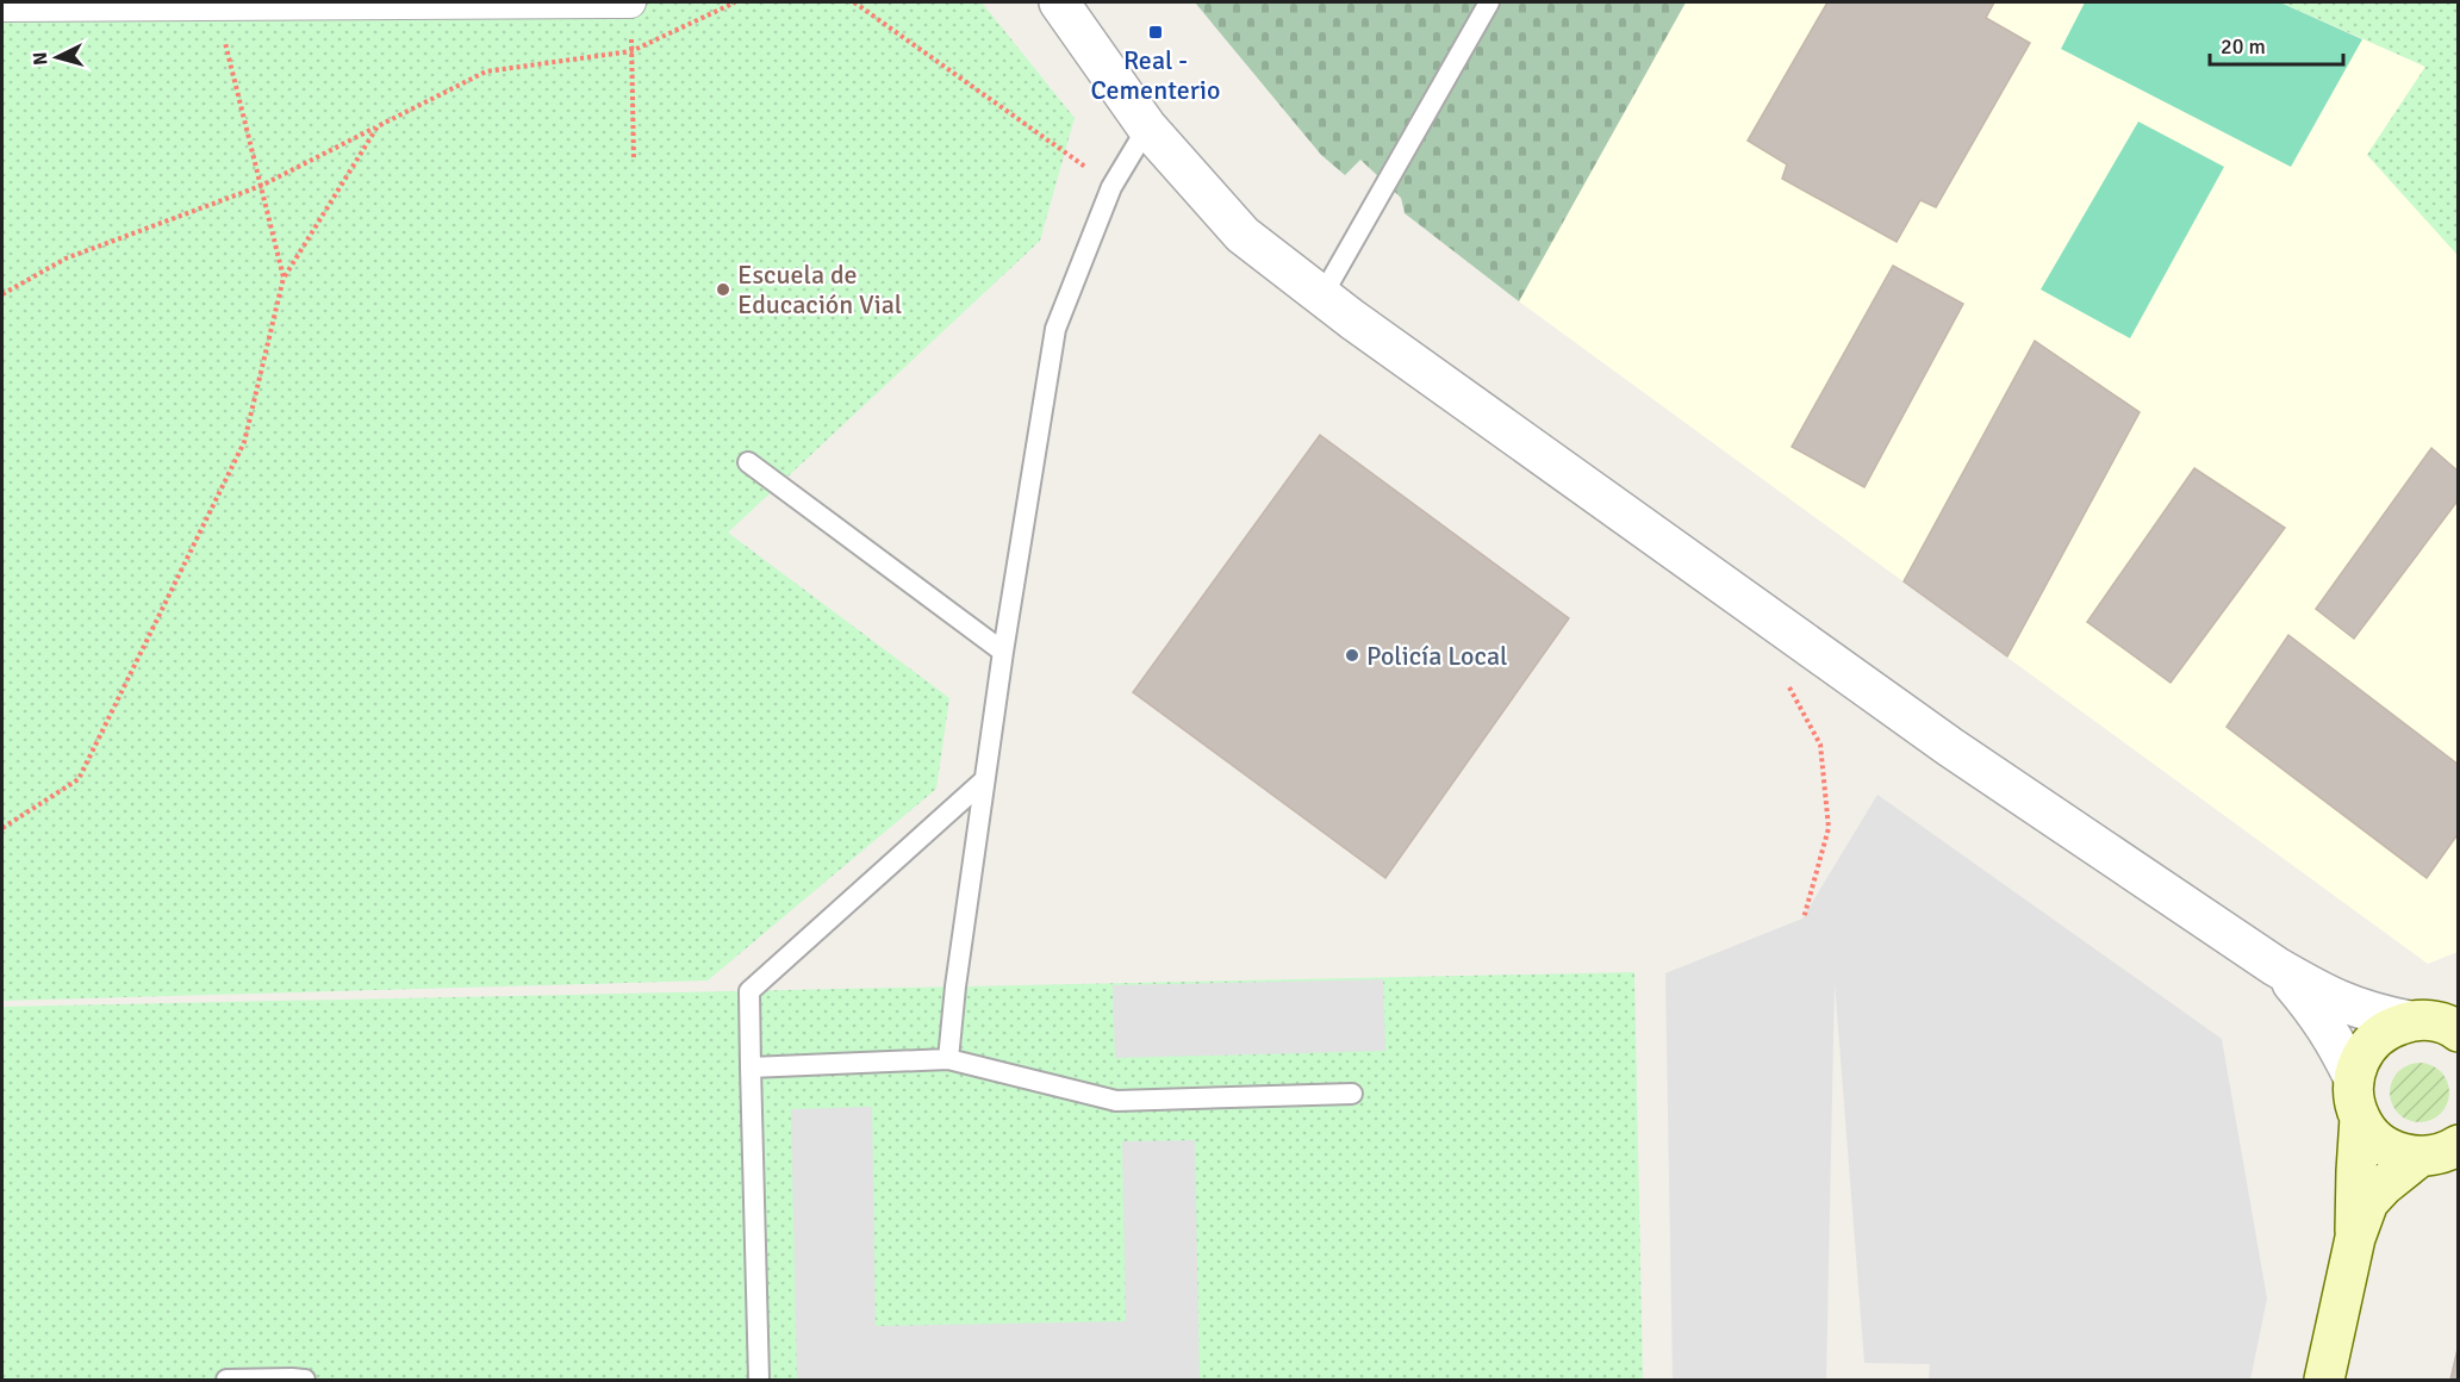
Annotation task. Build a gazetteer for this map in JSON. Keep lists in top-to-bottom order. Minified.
{"places":{"transit":["Real - Cementerio"],"other":["Escuela de Educación Vial","Policía Local"]},"scale_bar":"20 m","north":"left"}
